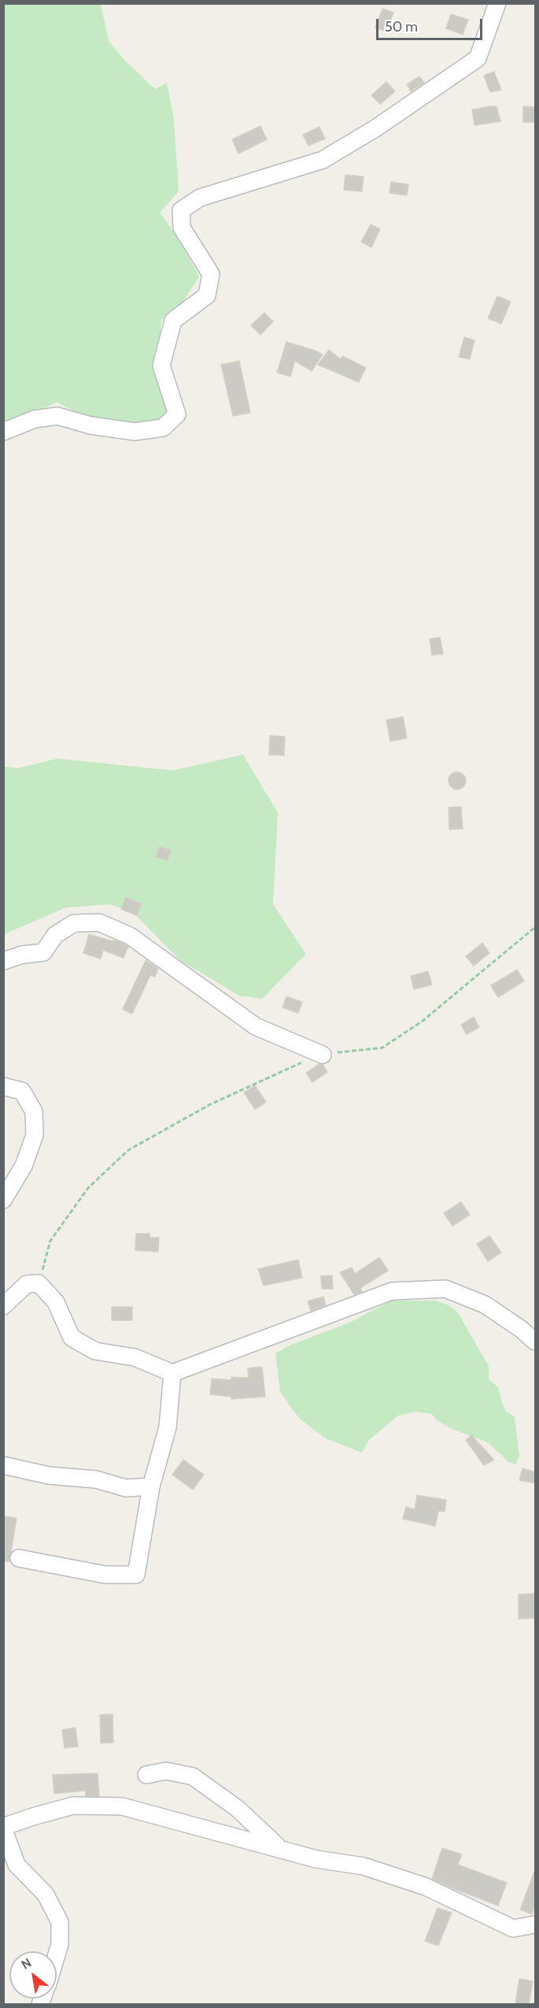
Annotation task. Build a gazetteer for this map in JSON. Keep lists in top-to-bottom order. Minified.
{"scale_bar":"50 m","north":"top left"}
